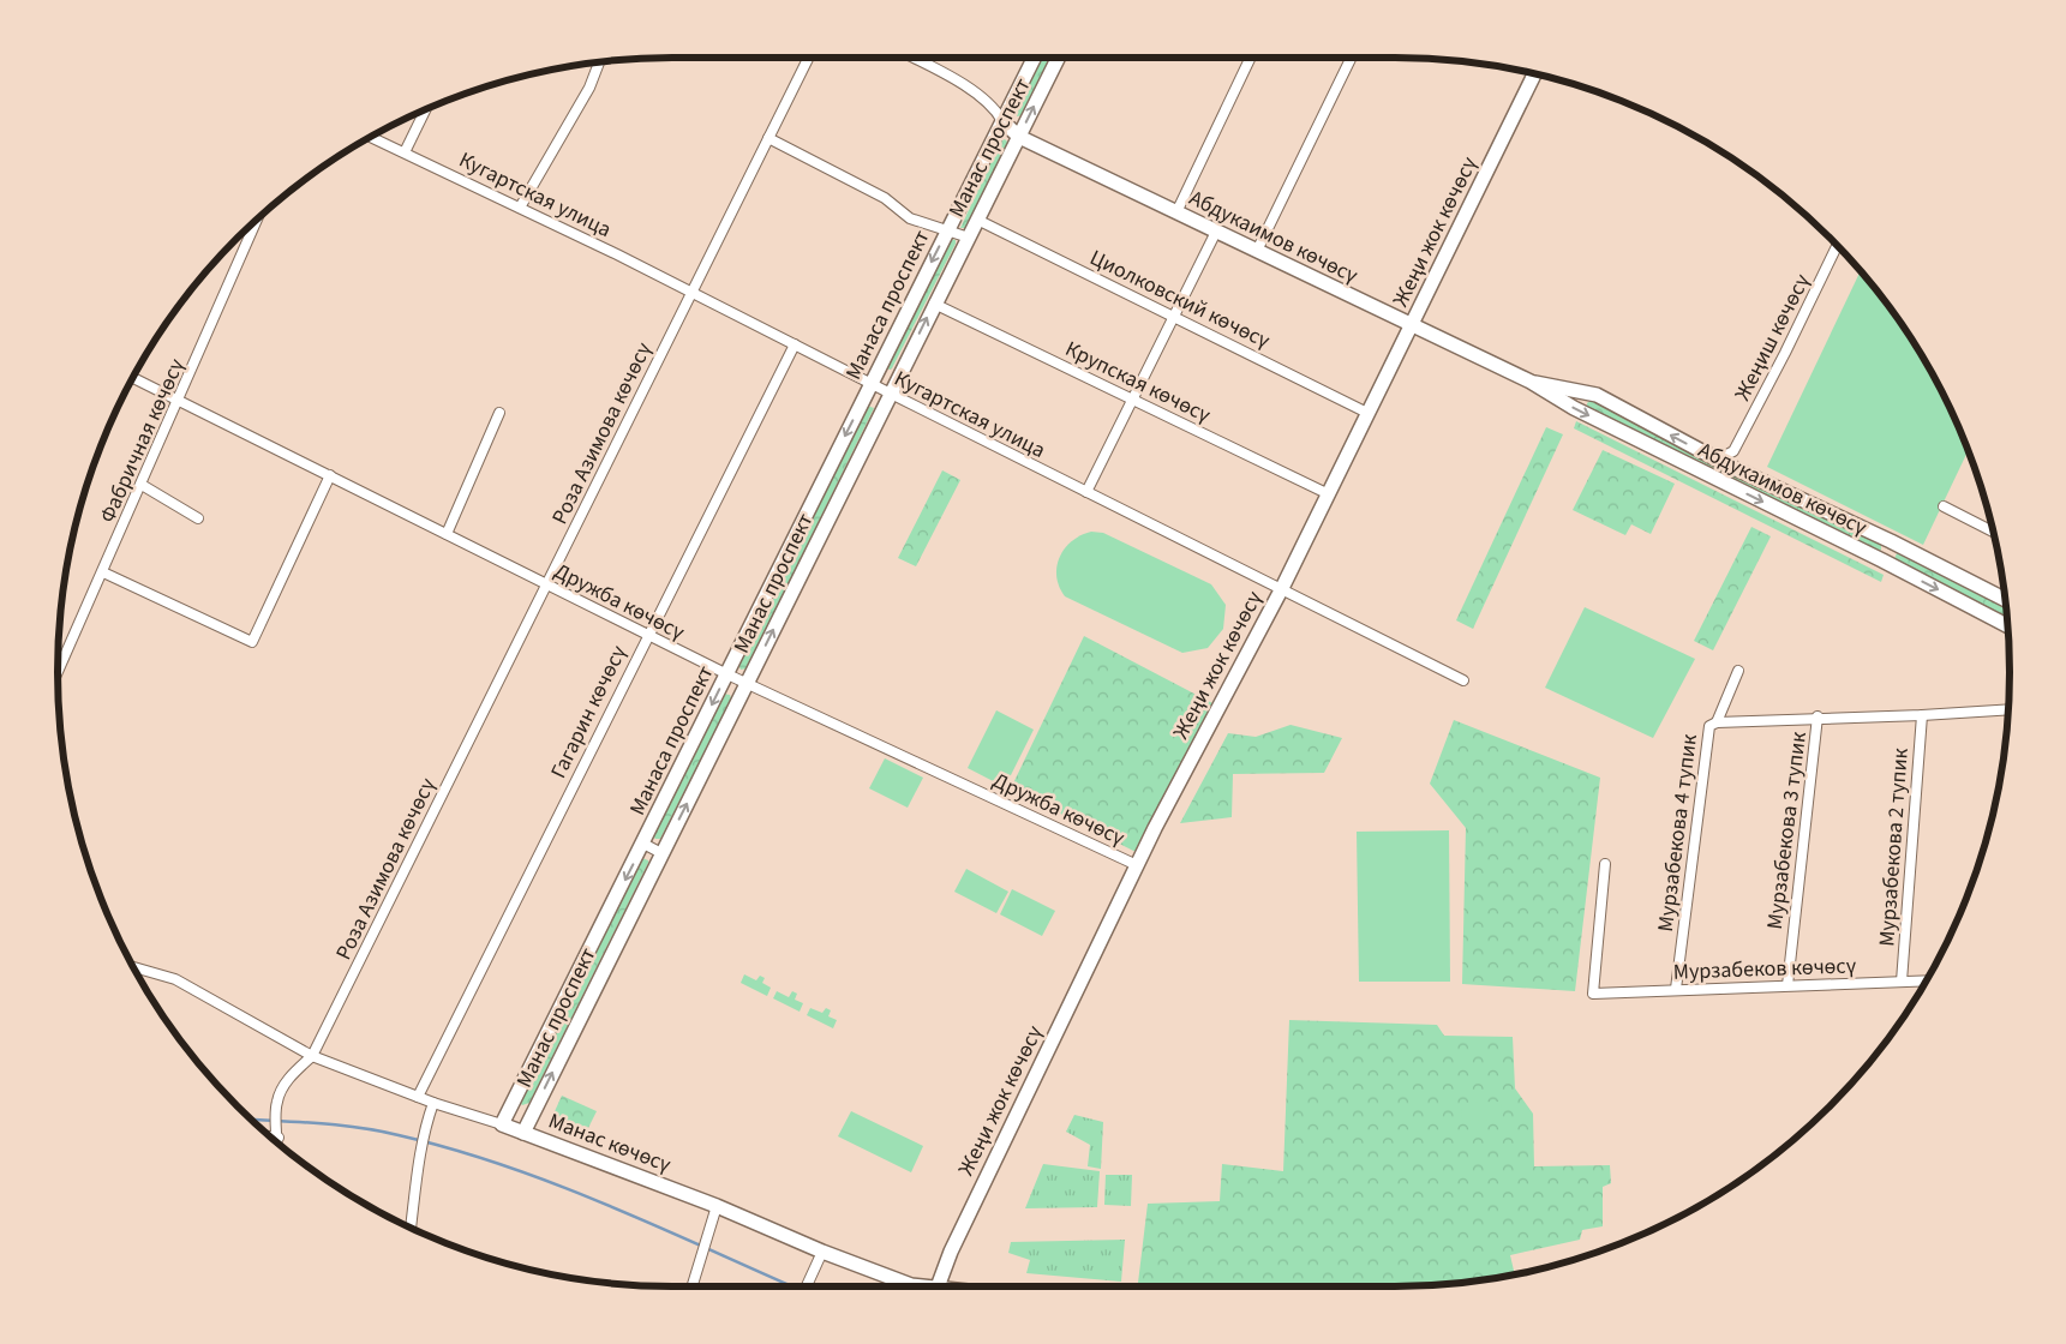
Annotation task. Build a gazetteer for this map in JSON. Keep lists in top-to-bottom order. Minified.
{"streets":{"main road":["Манас проспект","Жеңи жок көчөсү","Абдукаимов көчөсү","Манаса проспект","Манас көчөсү"],"street":["Кугартская улица","Циолковский көчөсү","Жеңиш көчөсү","Крупская көчөсү","Роза Азимова көчөсү","Фабричная көчөсү","Дружба көчөсү","Гагарин көчөсү","Мурзабекова 3 тупик","Мурзабекова 4 тупик","Мурзабекова 2 тупик","Мурзабеков көчөсү"]},"crossings":[["Манас проспект","Кугартская улица"],["Манас проспект","Абдукаимов көчөсү"],["Манас проспект","Циолковский көчөсү"],["Манас проспект","Крупская көчөсү"],["Манас проспект","Дружба көчөсү"],["Манас проспект","Манас көчөсү"],["Кугартская улица","Жеңи жок көчөсү"],["Кугартская улица","Манаса проспект"],["Кугартская улица","Роза Азимова көчөсү"],["Кугартская улица","Гагарин көчөсү"],["Жеңи жок көчөсү","Абдукаимов көчөсү"],["Жеңи жок көчөсү","Циолковский көчөсү"],["Жеңи жок көчөсү","Крупская көчөсү"],["Жеңи жок көчөсү","Дружба көчөсү"],["Абдукаимов көчөсү","Манаса проспект"],["Манаса проспект","Дружба көчөсү"],["Манаса проспект","Манас көчөсү"],["Роза Азимова көчөсү","Дружба көчөсү"],["Роза Азимова көчөсү","Манас көчөсү"],["Фабричная көчөсү","Дружба көчөсү"],["Дружба көчөсү","Гагарин көчөсү"],["Гагарин көчөсү","Манас көчөсү"],["Мурзабекова 3 тупик","Мурзабеков көчөсү"],["Мурзабекова 4 тупик","Мурзабеков көчөсү"],["Мурзабекова 2 тупик","Мурзабеков көчөсү"]],"one_way":["Манас проспект","Манаса проспект"]}
